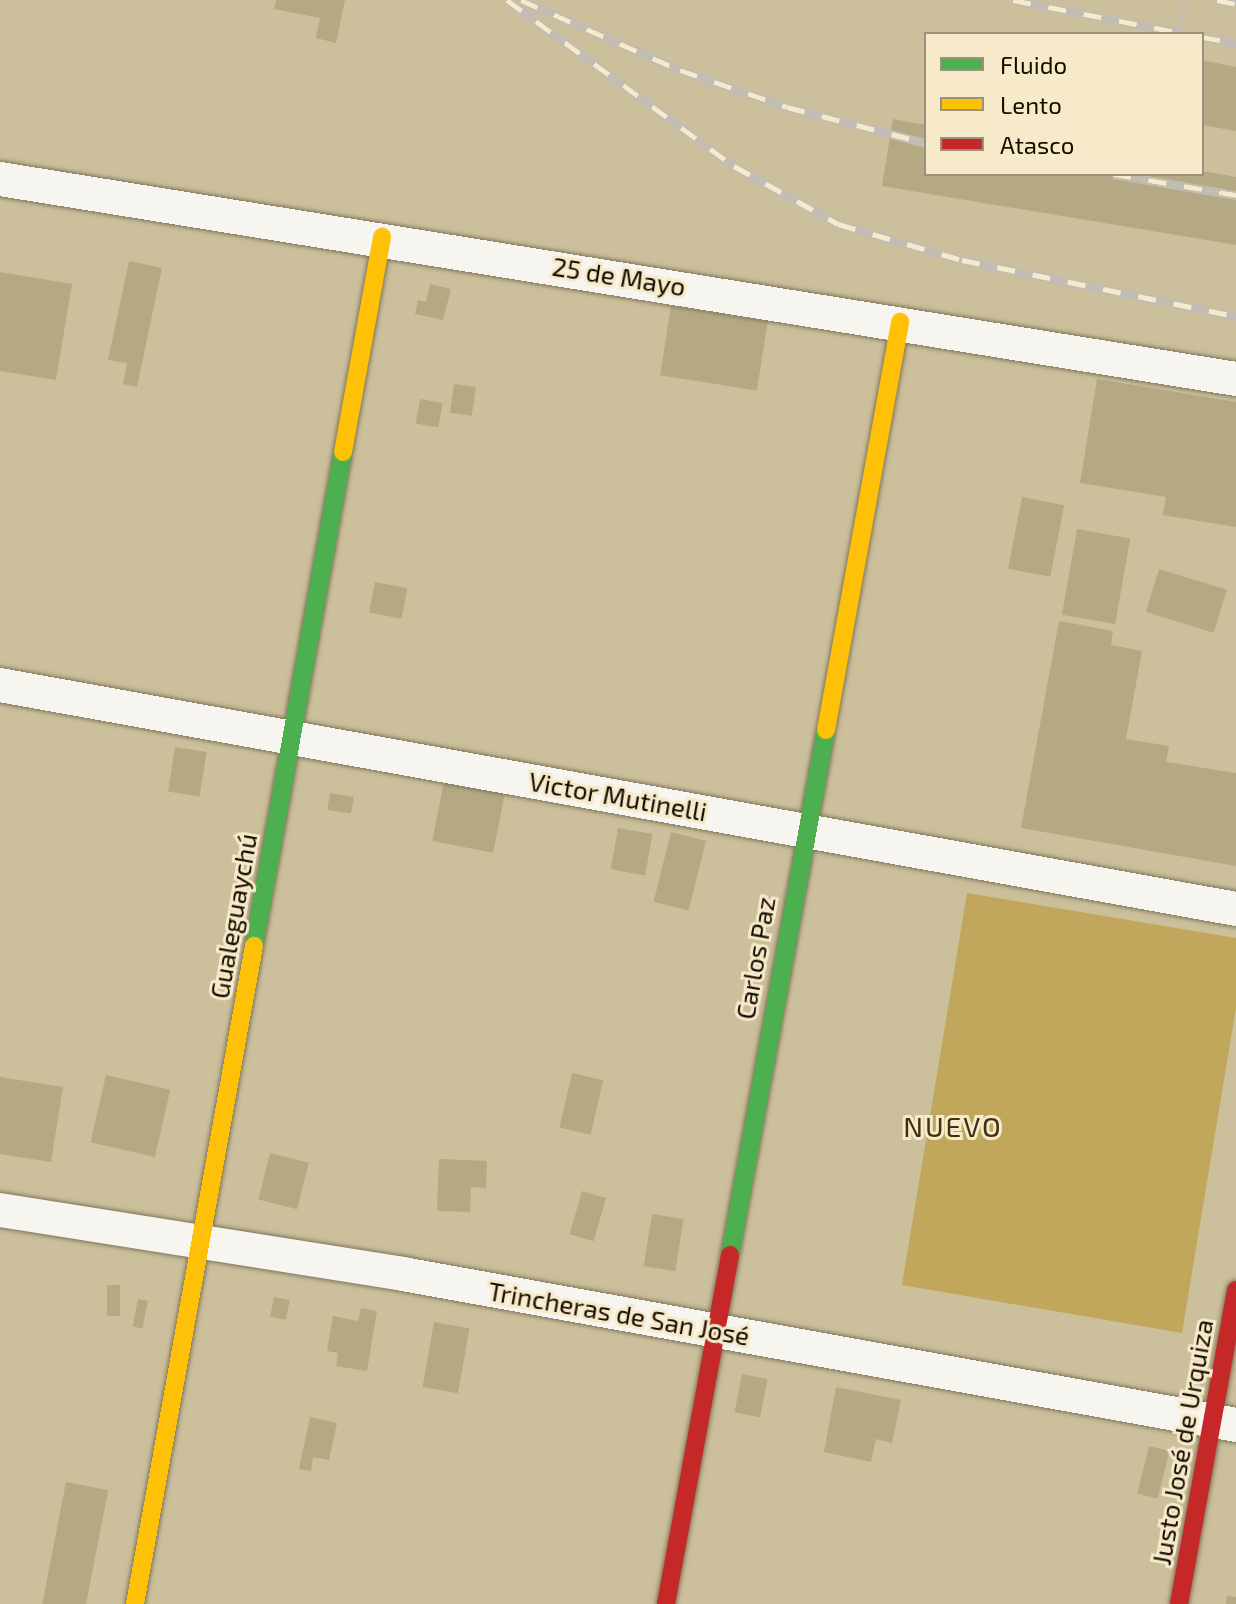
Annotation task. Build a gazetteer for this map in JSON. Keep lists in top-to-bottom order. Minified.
{"streets":{"street":["25 de Mayo","Victor Mutinelli","Gualeguaychú","Carlos Paz","Trincheras de San José","Justo José de Urquiza"]},"crossings":[["25 de Mayo","Gualeguaychú"],["25 de Mayo","Carlos Paz"],["Victor Mutinelli","Gualeguaychú"],["Victor Mutinelli","Carlos Paz"],["Gualeguaychú","Trincheras de San José"],["Carlos Paz","Trincheras de San José"],["Trincheras de San José","Justo José de Urquiza"]],"districts":["NUEVO"],"legend":["Fluido","Lento","Atasco"]}
